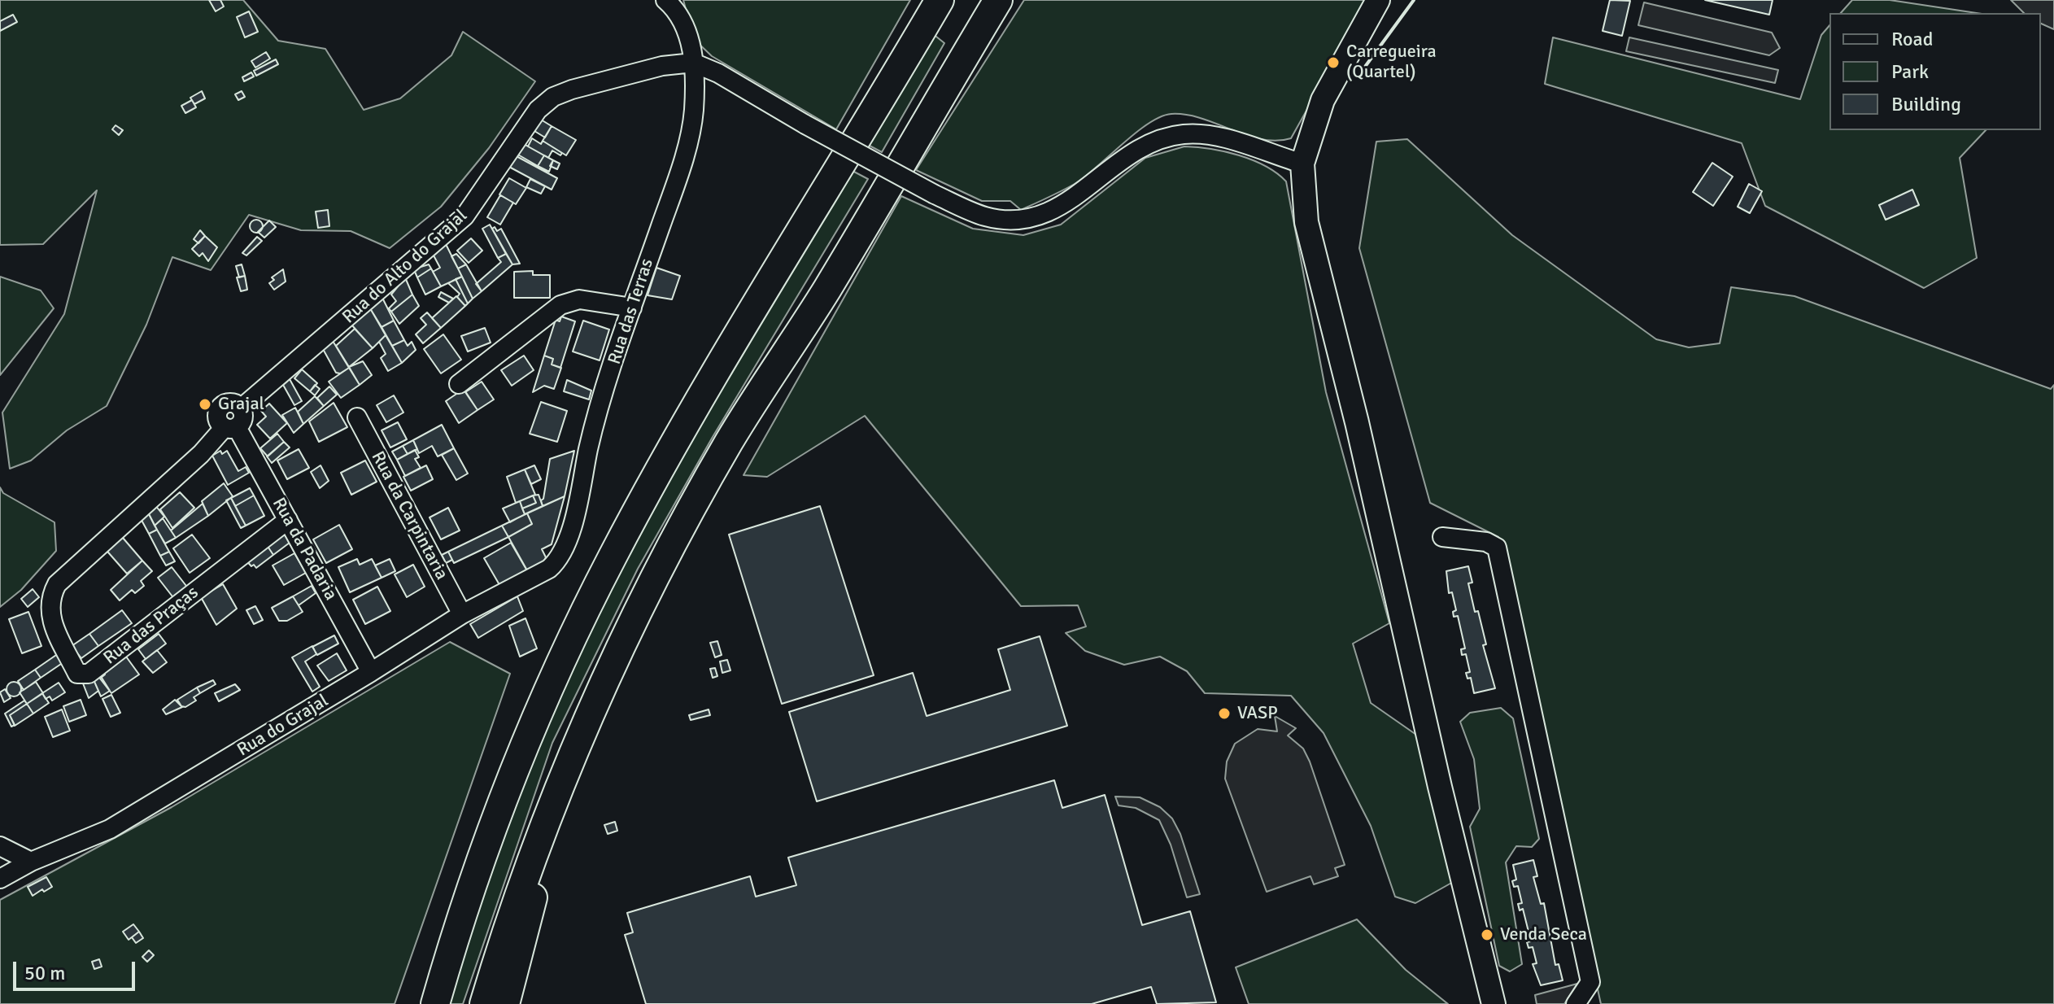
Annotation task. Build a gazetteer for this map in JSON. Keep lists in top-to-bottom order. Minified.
{"streets":{"street":["Rua do Alto do Grajal","Rua das Terras","Rua da Carpintaria","Rua da Padaria","Rua das Praças","Rua do Grajal"]},"crossings":[["Rua do Alto do Grajal","Rua das Terras"],["Rua do Alto do Grajal","Rua da Padaria"],["Rua do Alto do Grajal","Rua das Praças"],["Rua das Terras","Rua do Grajal"],["Rua da Carpintaria","Rua do Grajal"],["Rua da Padaria","Rua das Praças"],["Rua da Padaria","Rua do Grajal"]],"places":["Carregueira (Quartel)","Grajal","VASP","Venda Seca"],"legend":["Road","Park","Building"],"scale_bar":"50 m"}
